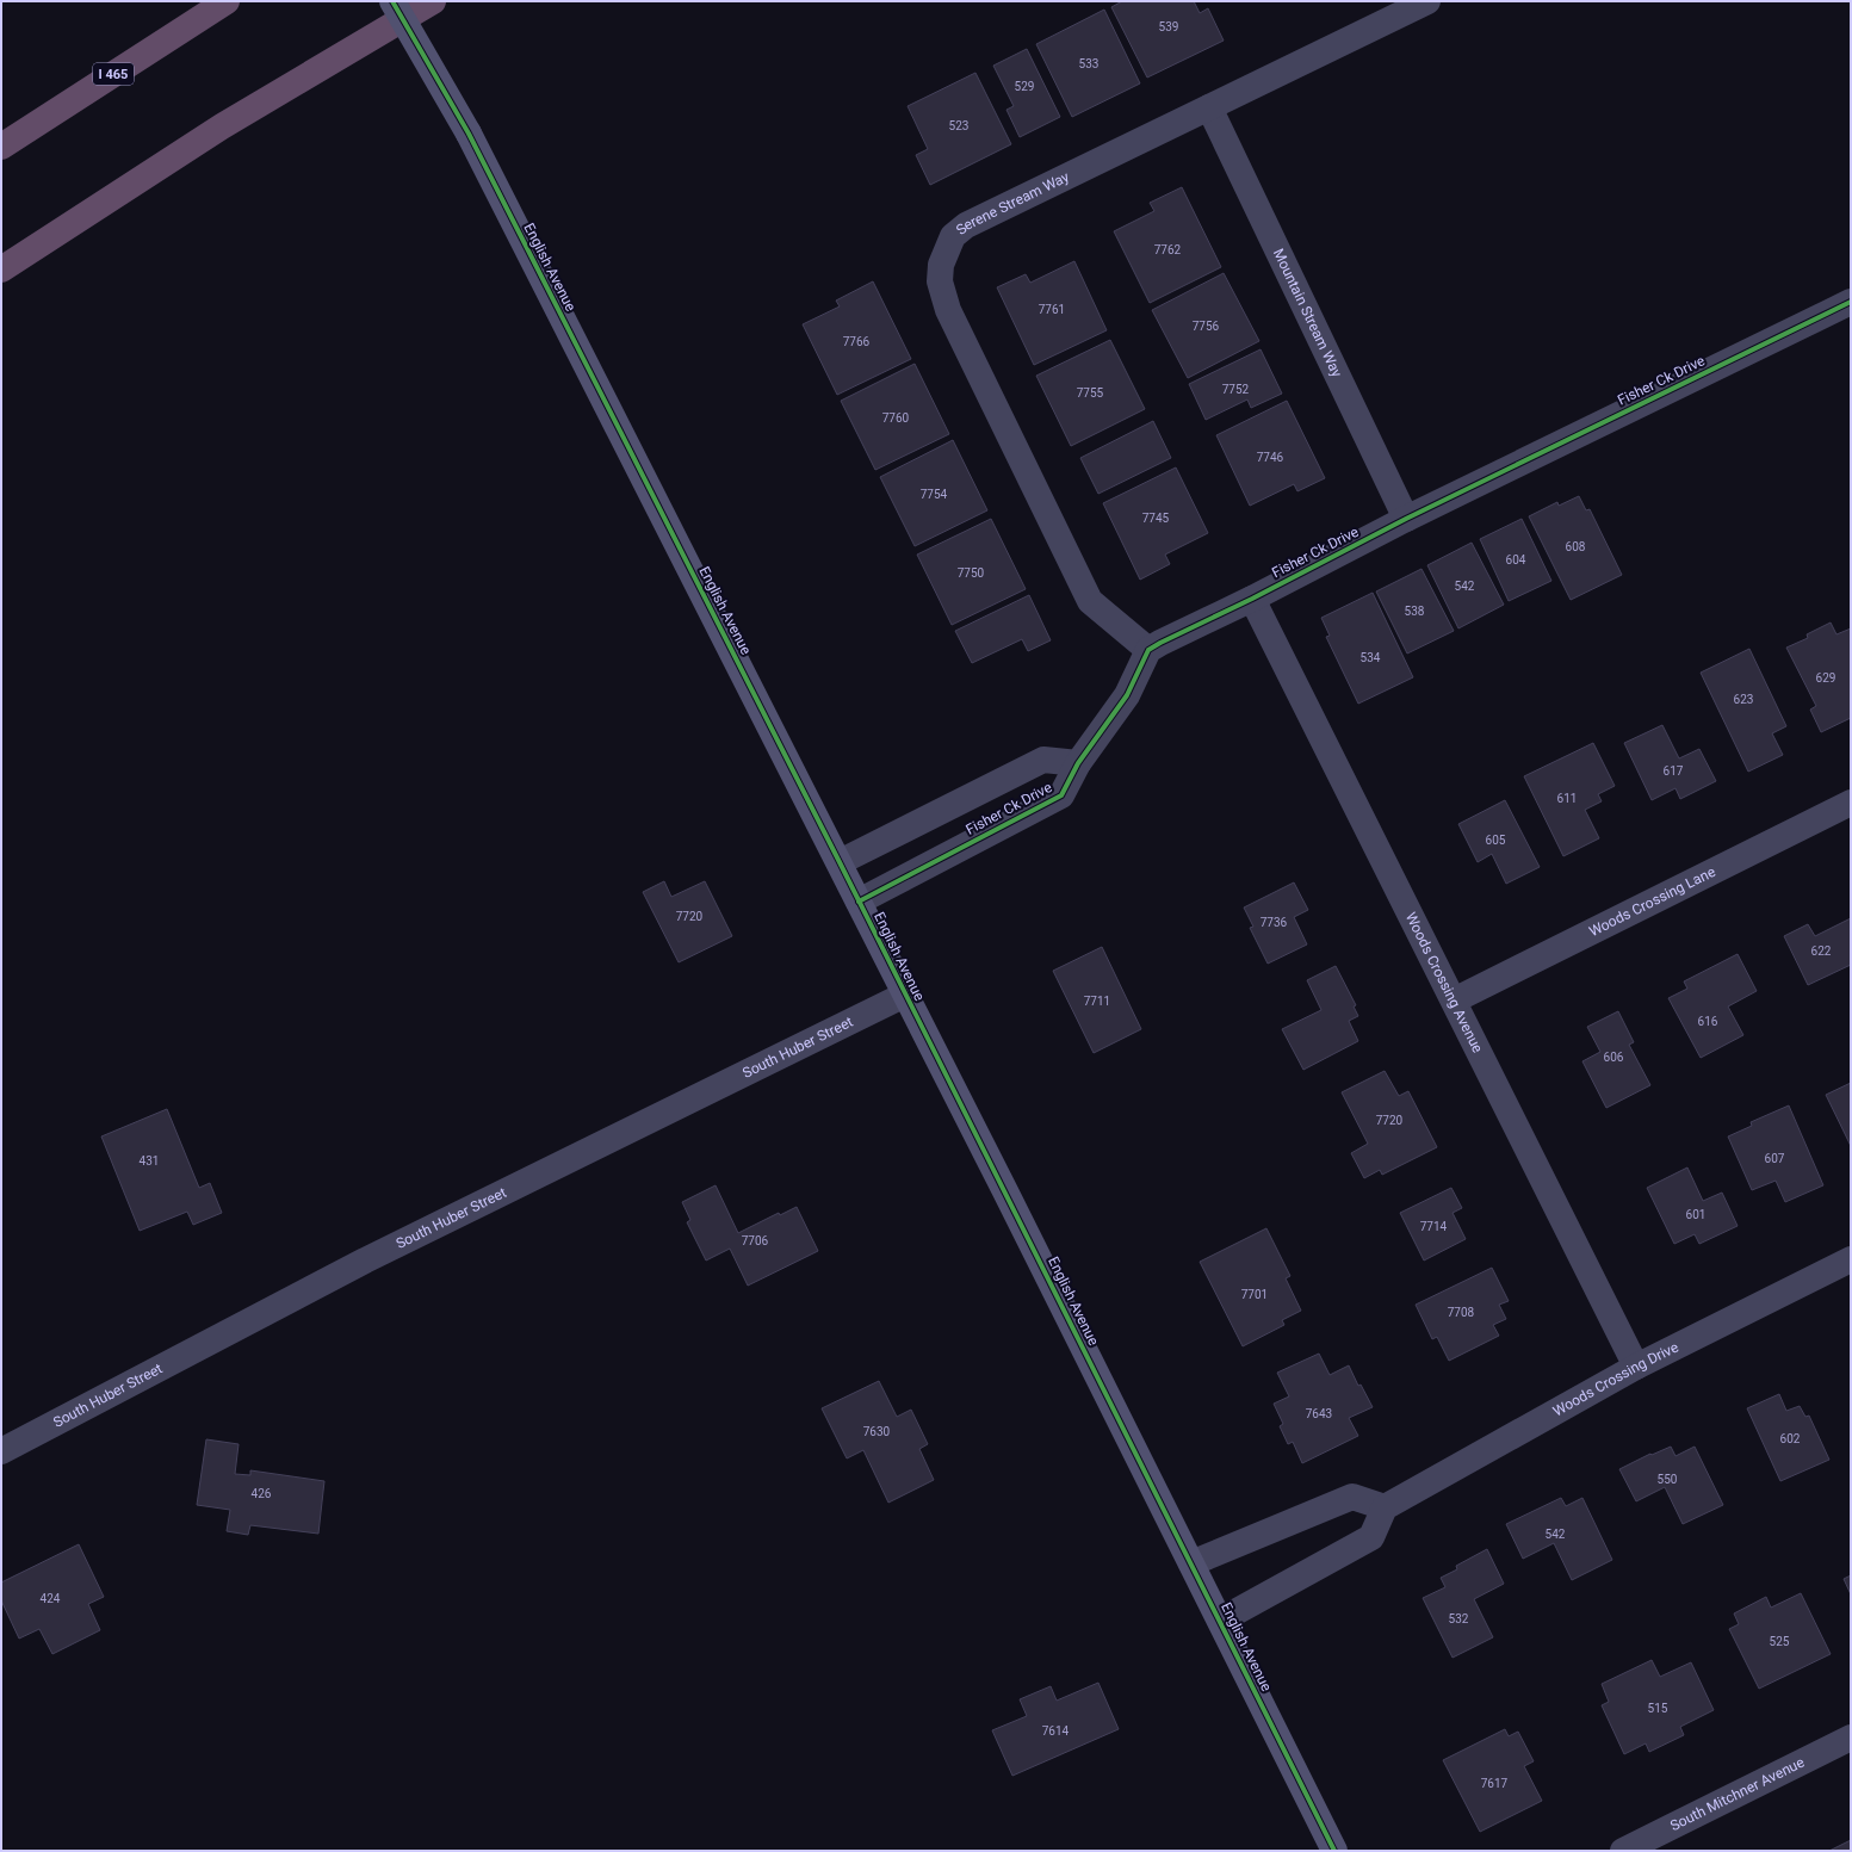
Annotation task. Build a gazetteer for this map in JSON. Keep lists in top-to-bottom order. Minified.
{"streets":{"highway":["I 465"],"street":["Serene Stream Way","English Avenue","Mountain Stream Way","Fisher Ck Drive","Woods Crossing Lane","Woods Crossing Avenue","South Huber Street","Woods Crossing Drive","South Mitchner Avenue"]},"crossings":[["Serene Stream Way","Mountain Stream Way"],["Serene Stream Way","Fisher Ck Drive"],["English Avenue","Fisher Ck Drive"],["English Avenue","South Huber Street"],["Mountain Stream Way","Fisher Ck Drive"],["Fisher Ck Drive","Woods Crossing Avenue"],["Woods Crossing Lane","Woods Crossing Avenue"],["Woods Crossing Avenue","Woods Crossing Drive"]],"house_numbers":["539","533","529","523","7762","7761","7756","7766","7752","7755","7760","7746","7754","7745","608","604","7750","542","538","534","629","623","617","611","605","7720","7736","622","7711","616","606","7720","607","431","601","7714","7706","7701","7708","7643","7630","602","550","426","542","424","532","525","515","7614","7617"]}
